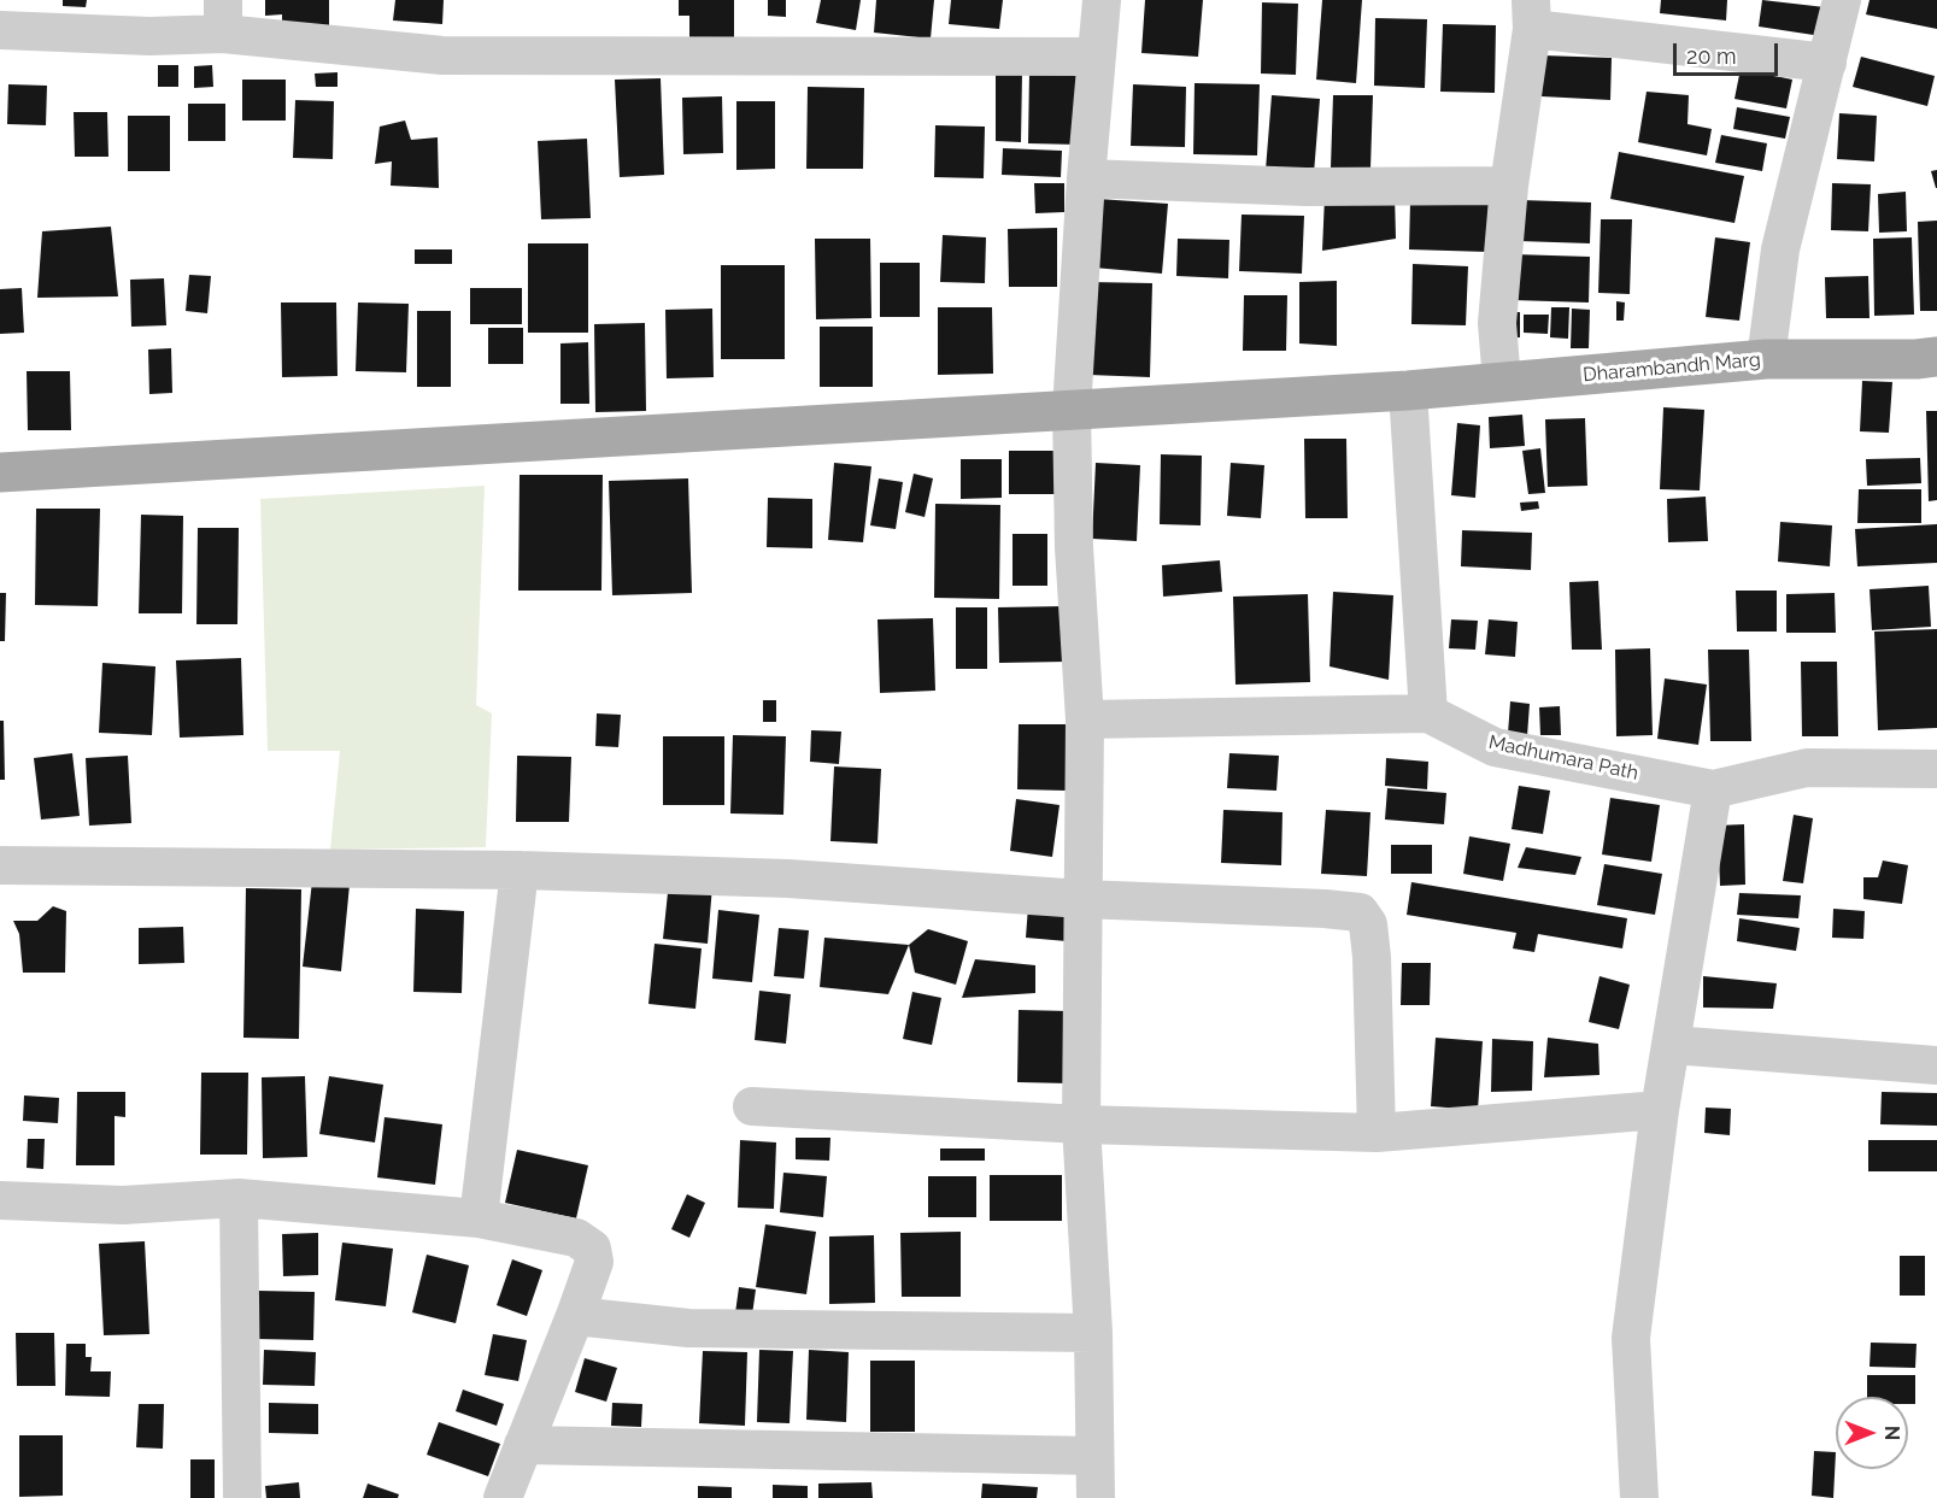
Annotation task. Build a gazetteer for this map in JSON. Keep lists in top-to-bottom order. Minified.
{"streets":{"main road":["Dharambandh Marg"],"street":["Madhumara Path"]},"scale_bar":"20 m","north":"right"}
